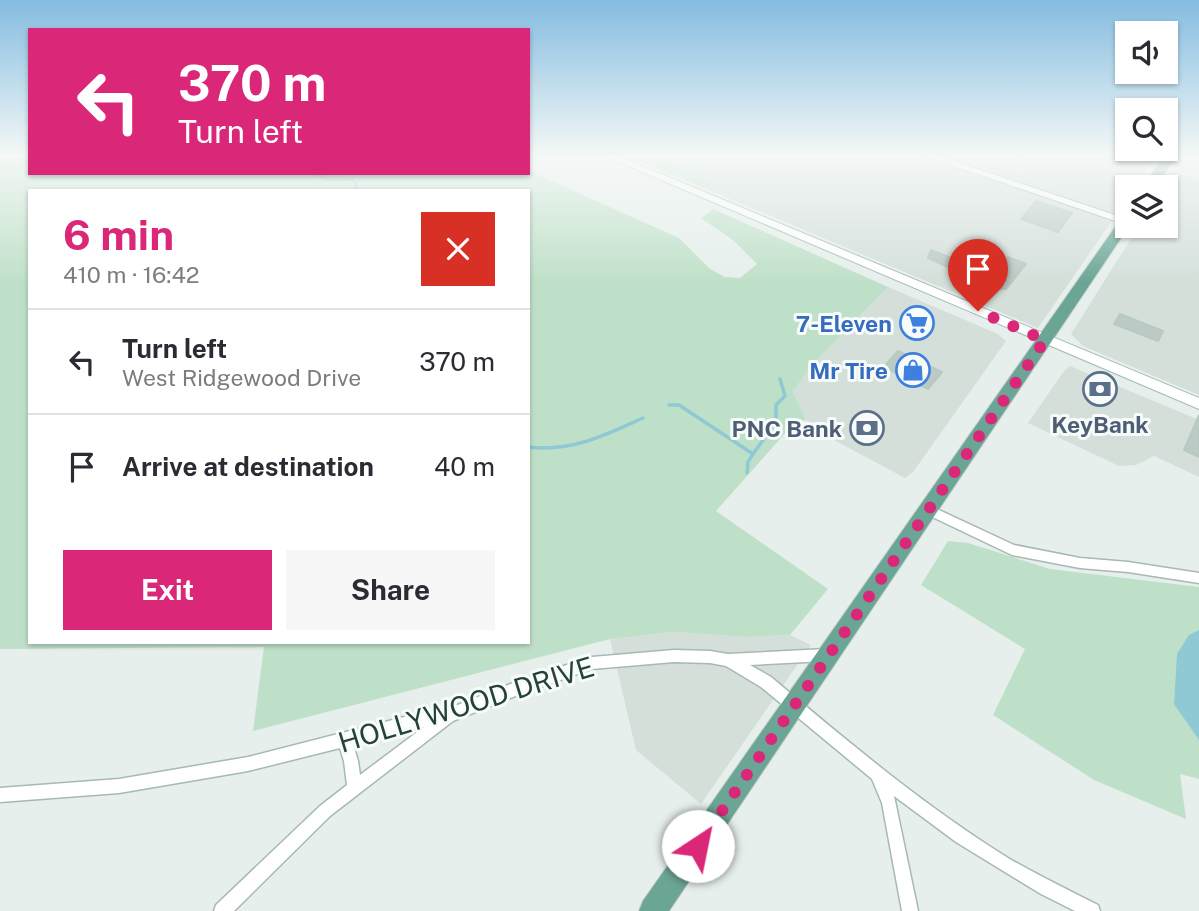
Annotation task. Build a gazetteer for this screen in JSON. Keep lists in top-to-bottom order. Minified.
{"streets":{"street":["HOLLYWOOD DRIVE"]},"places":{"supermarket":["7-Eleven"],"shop":["Mr Tire"],"bank":["KeyBank","PNC Bank"]},"page":{"turn":["370 m","Turn left"],"heading":["6 min","410 m · 16:42"],"list":[{"name":"Turn left","note":"West Ridgewood Drive","value":"370 m"},{"name":"Arrive at destination","value":"40 m"}],"buttons":["Exit","Share"]}}
